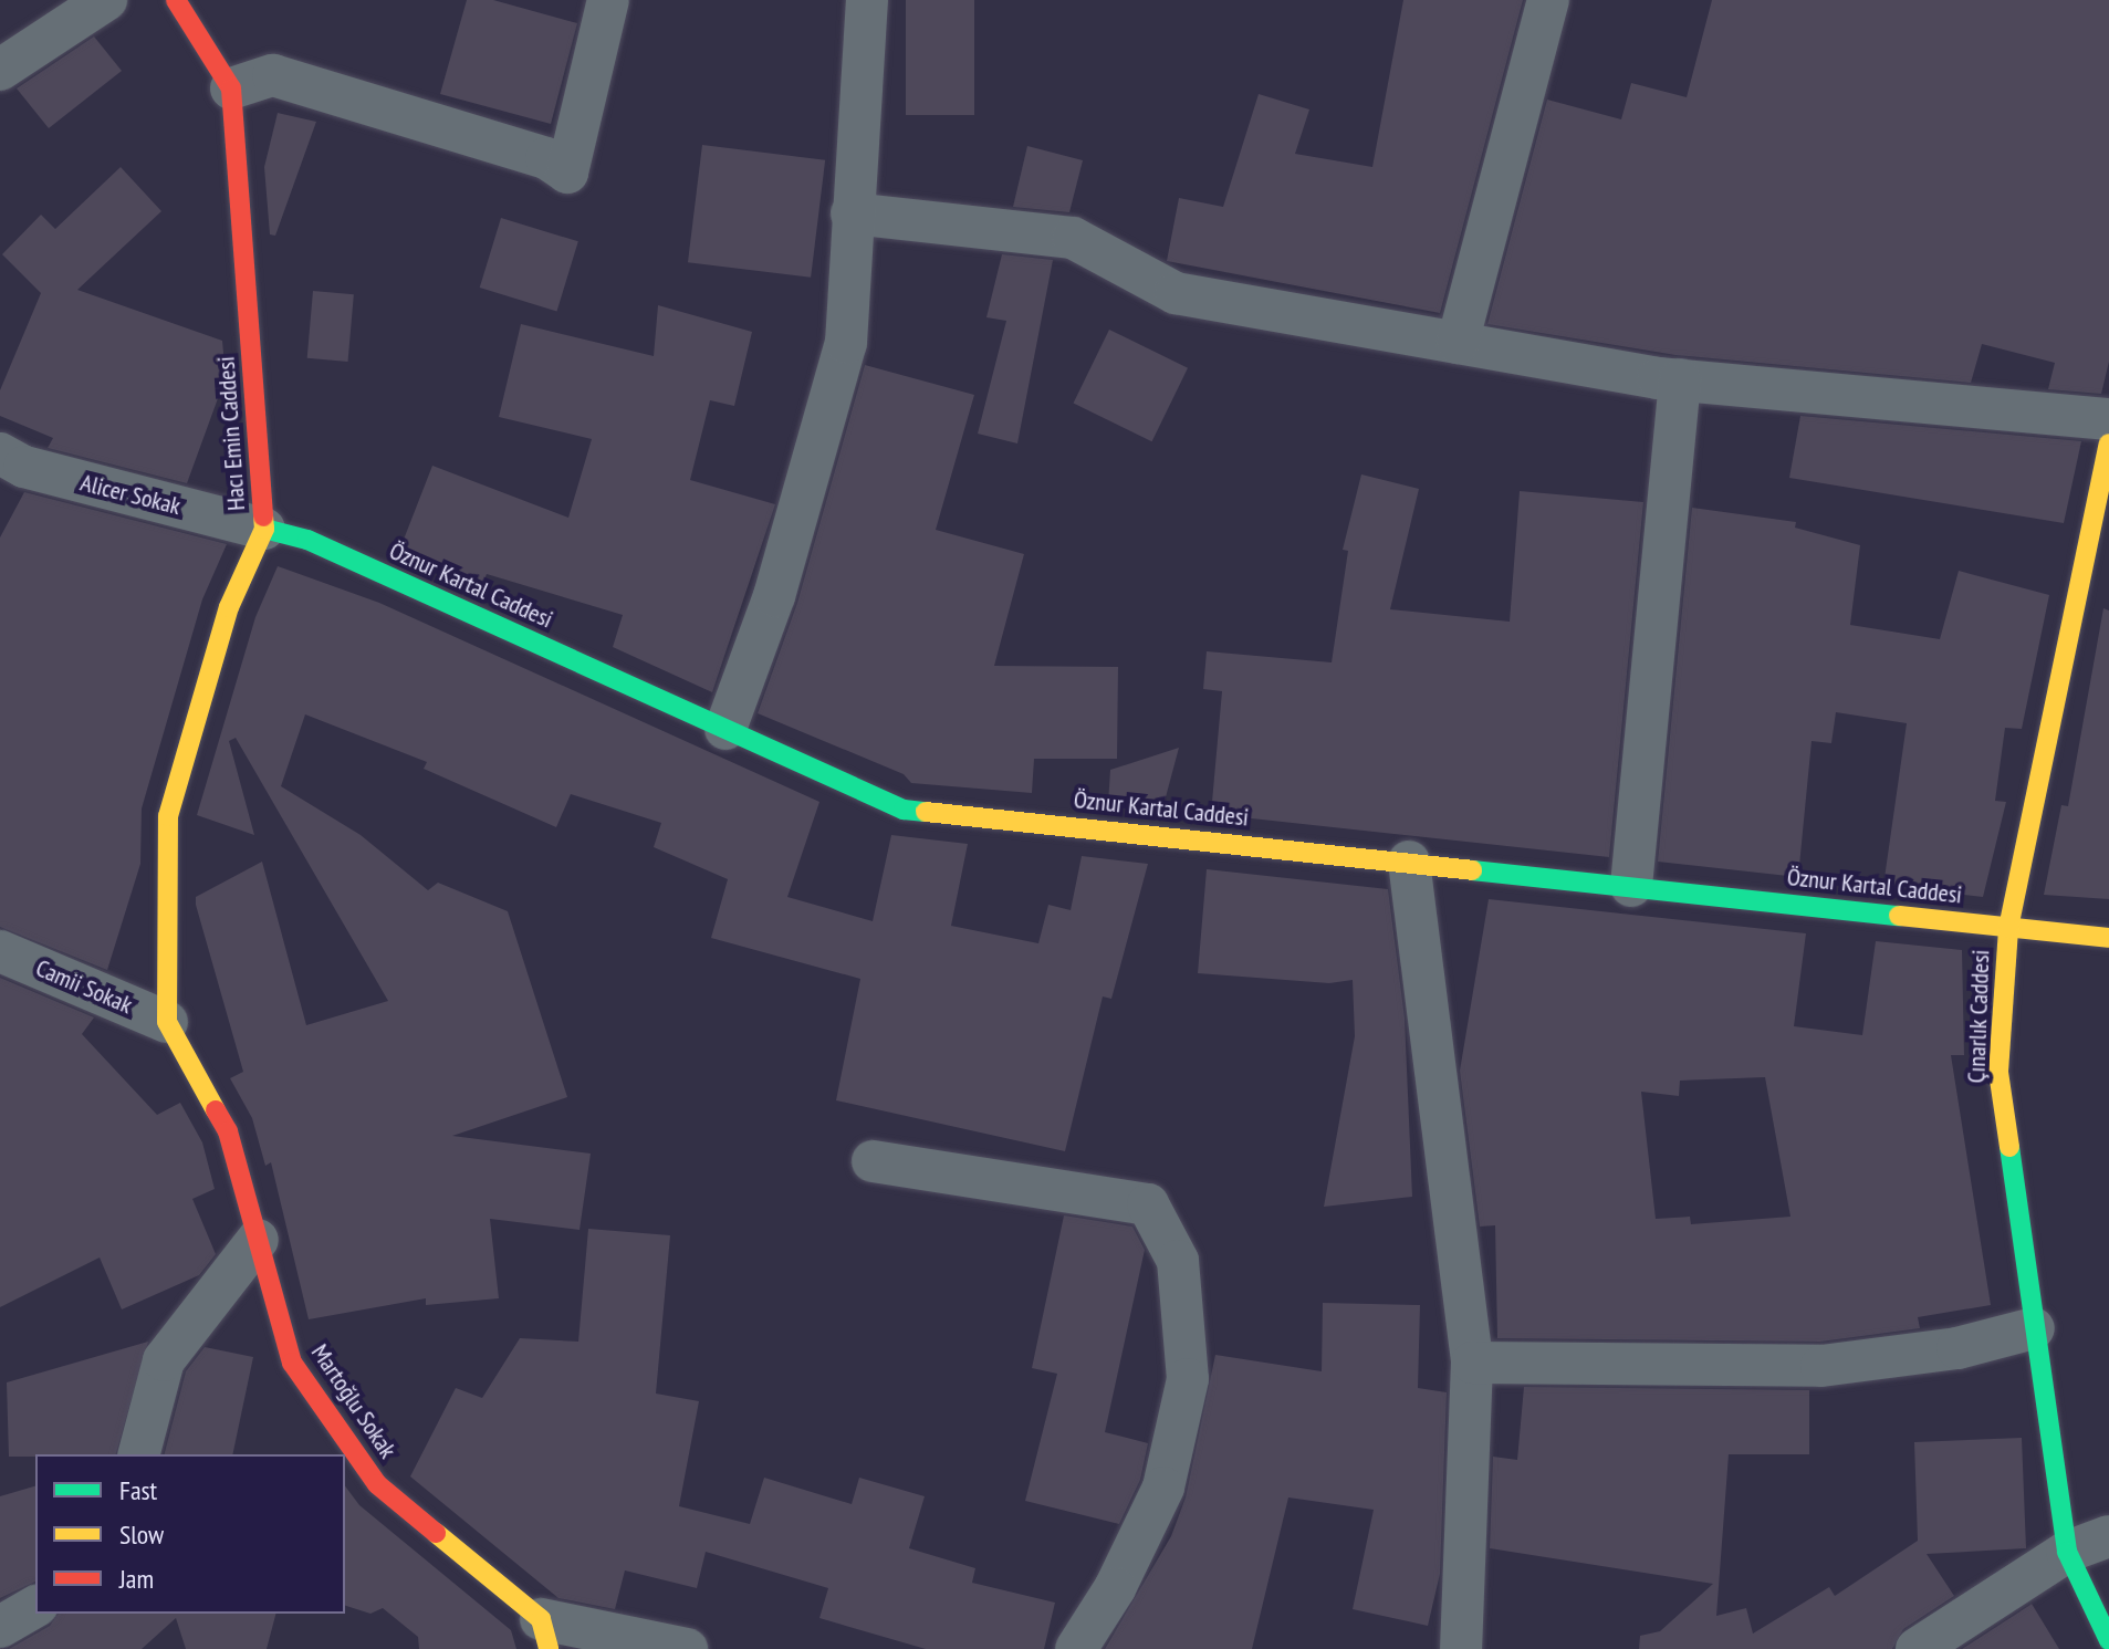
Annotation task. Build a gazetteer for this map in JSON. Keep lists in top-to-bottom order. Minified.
{"streets":{"street":["Hacı Emin Caddesi","Alicer Sokak","Öznur Kartal Caddesi","Camii Sokak","Çınarlık Caddesi","Martoğlu Sokak"]},"crossings":[["Hacı Emin Caddesi","Alicer Sokak"],["Hacı Emin Caddesi","Öznur Kartal Caddesi"],["Hacı Emin Caddesi","Camii Sokak"],["Hacı Emin Caddesi","Martoğlu Sokak"],["Alicer Sokak","Öznur Kartal Caddesi"],["Öznur Kartal Caddesi","Çınarlık Caddesi"],["Camii Sokak","Martoğlu Sokak"]],"legend":["Fast","Slow","Jam"]}
